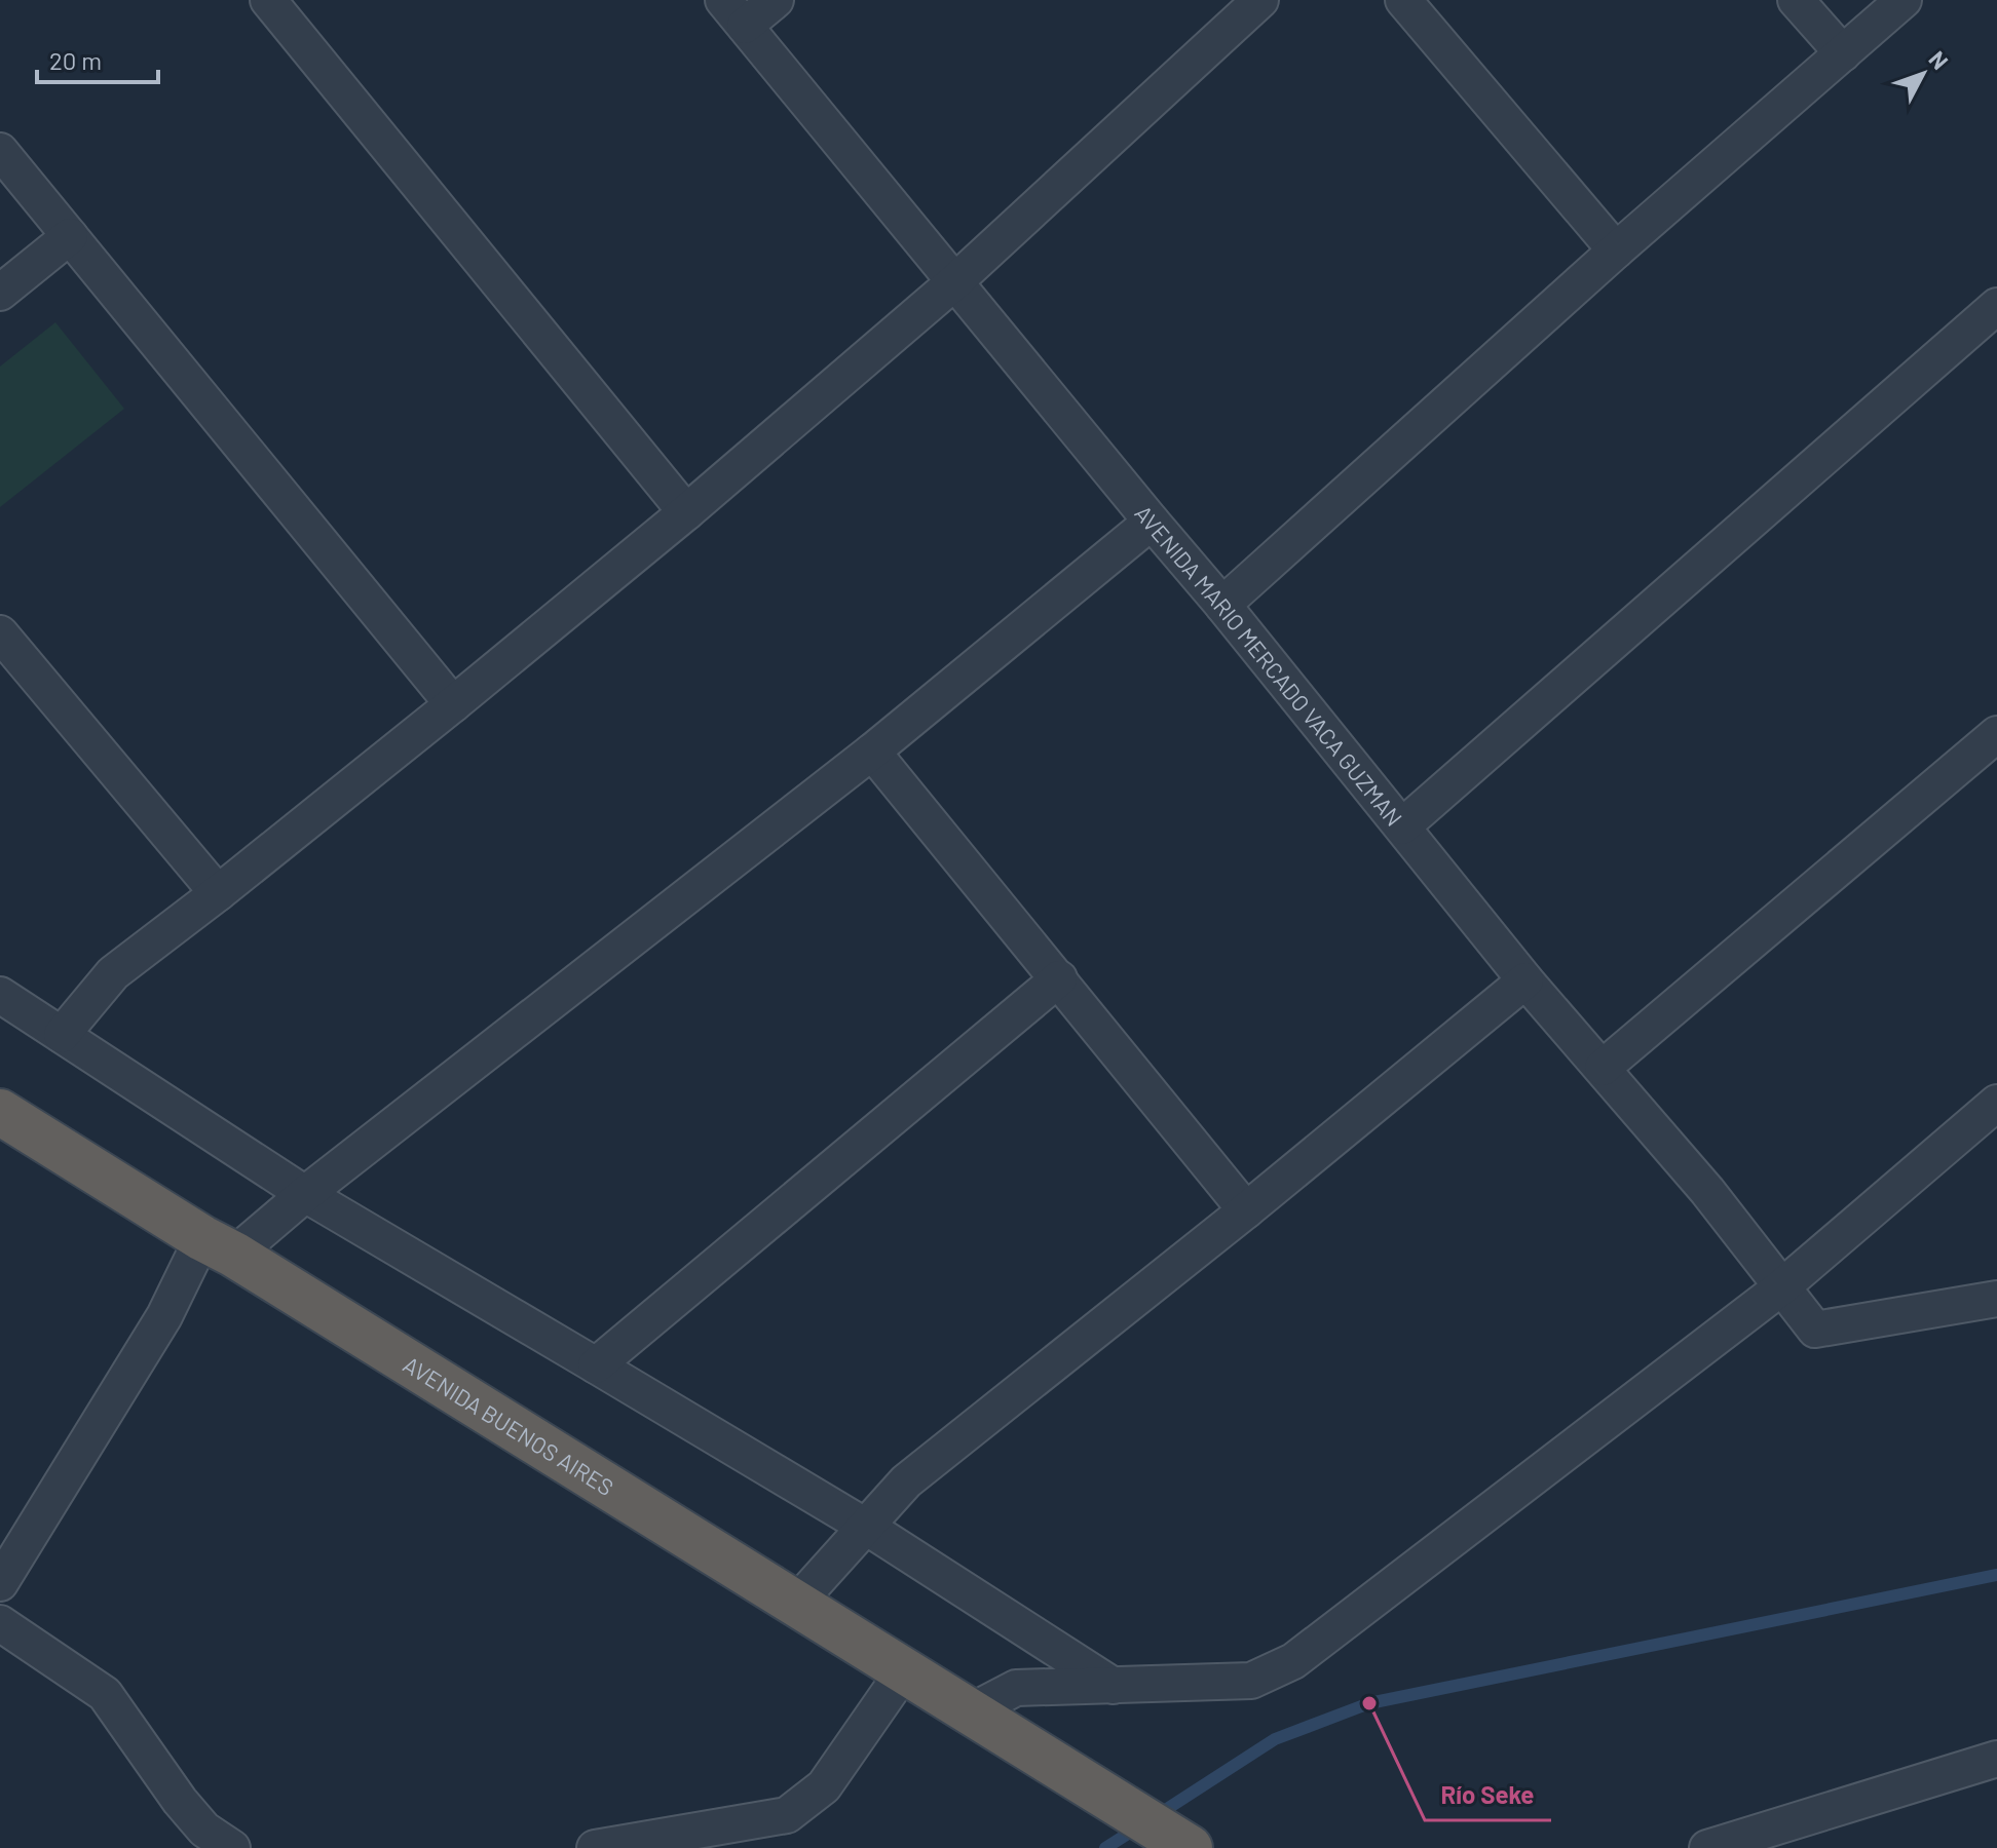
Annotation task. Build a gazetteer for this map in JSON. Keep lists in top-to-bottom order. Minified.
{"streets":{"highway":["AVENIDA BUENOS AIRES"],"street":["AVENIDA MARIO MERCADO VACA GUZMAN"]},"places":["Río Seke"],"scale_bar":"20 m","north":"top right"}
